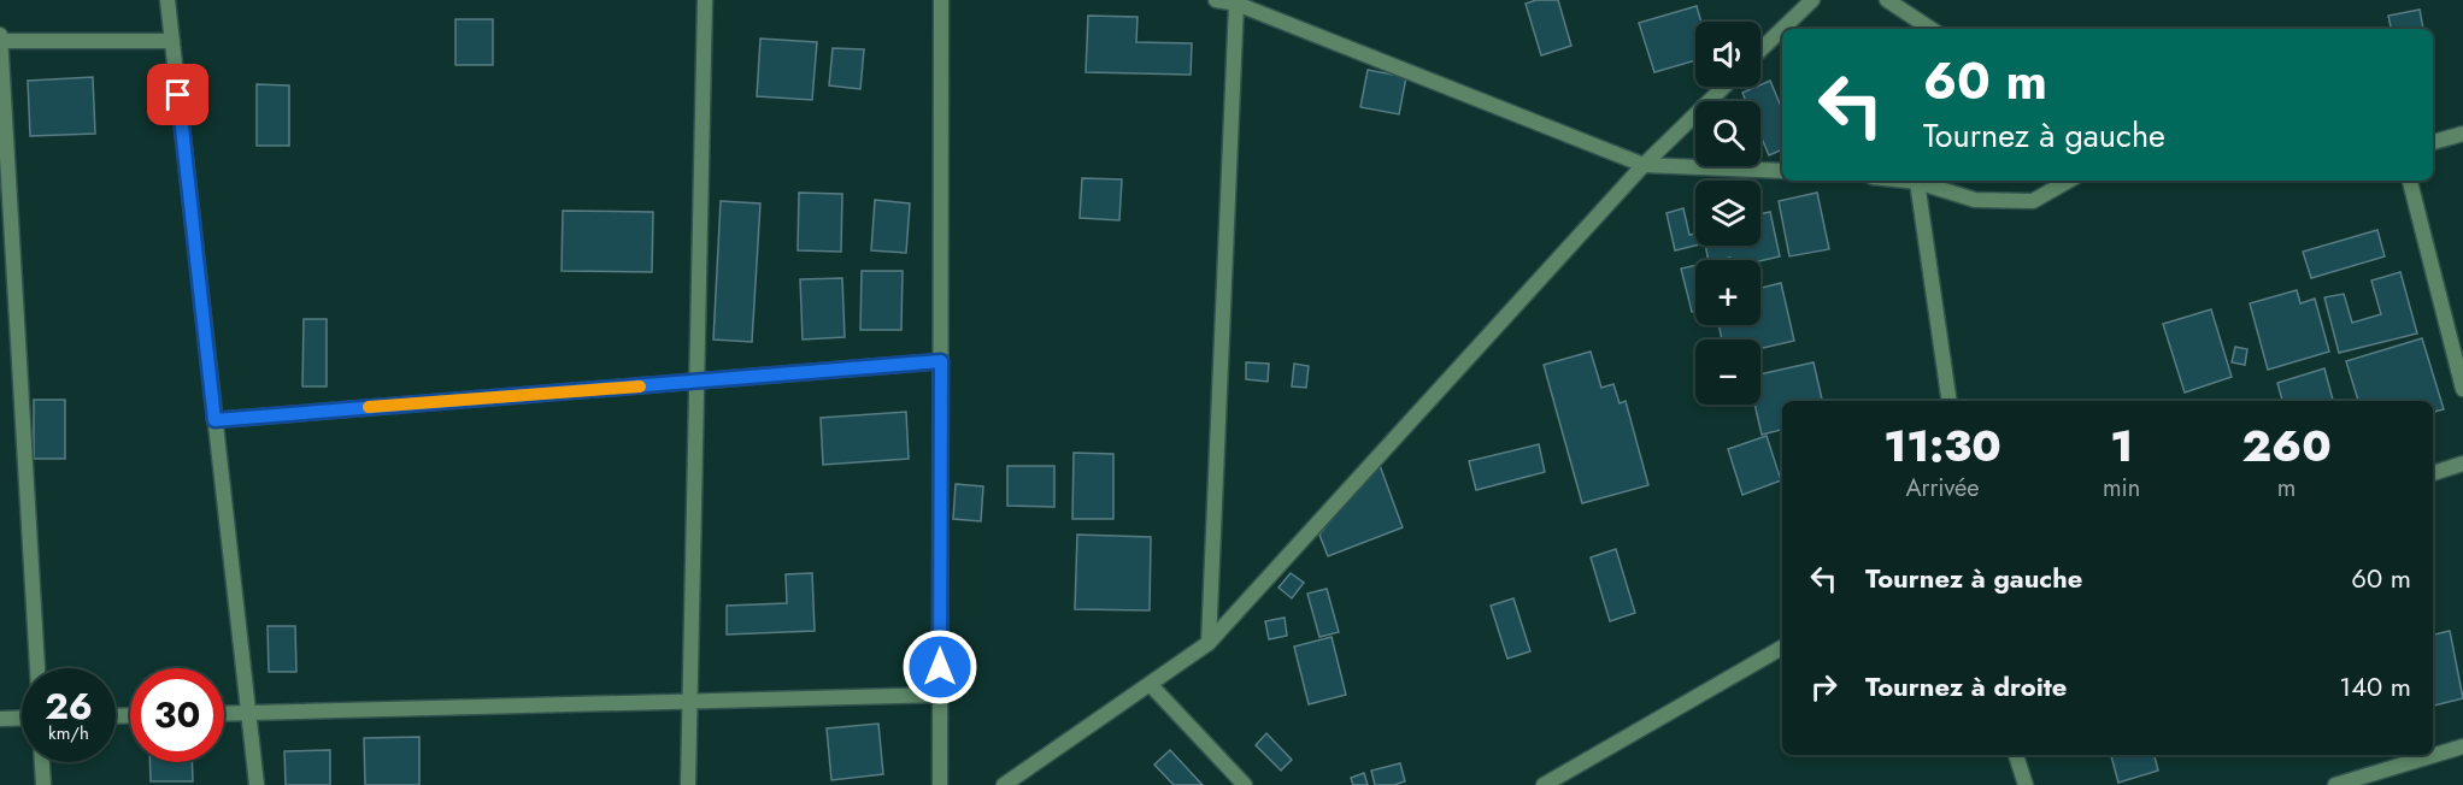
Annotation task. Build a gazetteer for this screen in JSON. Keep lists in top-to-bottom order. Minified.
{"page":{"map_buttons":["+","−"],"turn":["60 m","Tournez à gauche"],"eta":["11:30","Arrivée","1","min","260","m"],"list":[{"name":"Tournez à gauche","value":"60 m"},{"name":"Tournez à droite","value":"140 m"}],"speed":"26 km/h","limit":"30"}}
